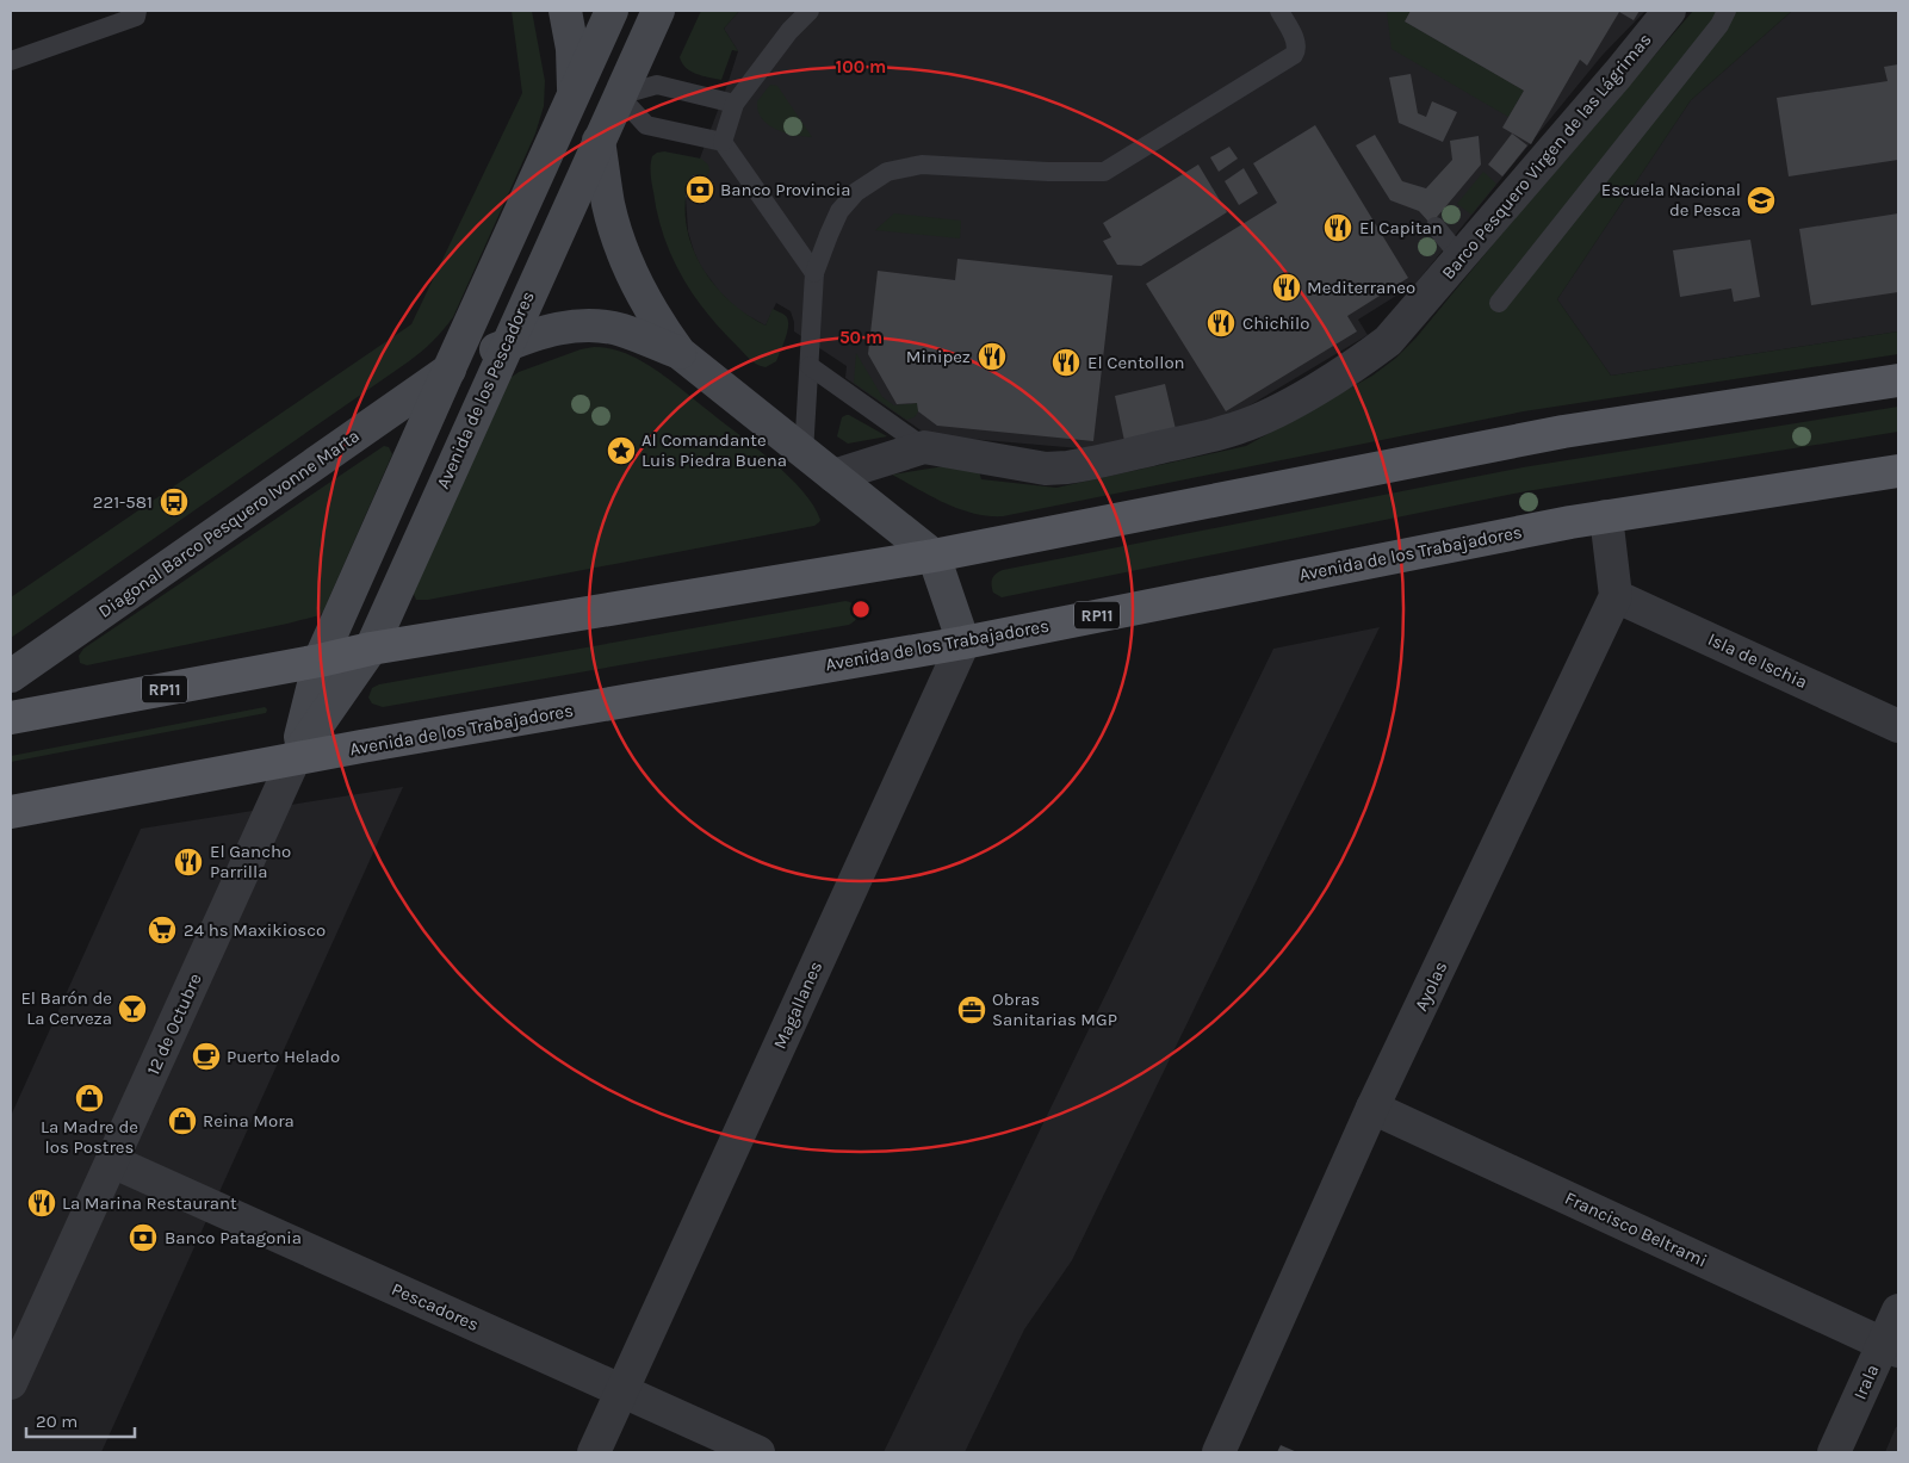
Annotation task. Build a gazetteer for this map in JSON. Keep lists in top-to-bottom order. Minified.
{"streets":{"main road":["Avenida de los Pescadores","Diagonal Barco Pesquero Ivonne Marta","Avenida de los Trabajadores","RP11","12 de Octubre"],"street":["Barco Pesquero Virgen de las Lágrimas","Isla de Ischia","Ayolas","Magallanes","Francisco Beltrami","Pescadores","Irala"]},"crossings":[["Avenida de los Pescadores","Diagonal Barco Pesquero Ivonne Marta"],["Avenida de los Pescadores","Avenida de los Trabajadores"],["Avenida de los Pescadores","RP11"],["Avenida de los Pescadores","12 de Octubre"],["Avenida de los Trabajadores","Magallanes"],["Avenida de los Trabajadores","12 de Octubre"],["RP11","12 de Octubre"],["Isla de Ischia","Ayolas"],["Ayolas","Francisco Beltrami"],["Magallanes","Pescadores"],["12 de Octubre","Pescadores"],["Francisco Beltrami","Irala"]],"places":{"bank":["Banco Provincia","Banco Patagonia"],"school or university":["Escuela Nacional de Pesca"],"restaurant":["El Capitan","Mediterraneo","Chichilo","Minipez","El Centollon","El Gancho Parrilla","La Marina Restaurant"],"place":["Al Comandante Luis Piedra Buena"],"bus stop":["221-581"],"supermarket":["24 hs Maxikiosco"],"bar":["El Barón de La Cerveza"],"office":["Obras Sanitarias MGP"],"cafe":["Puerto Helado"],"shop":["La Madre de los Postres","Reina Mora"]},"scale_bar":"20 m","rings":["100 m","50 m"]}
